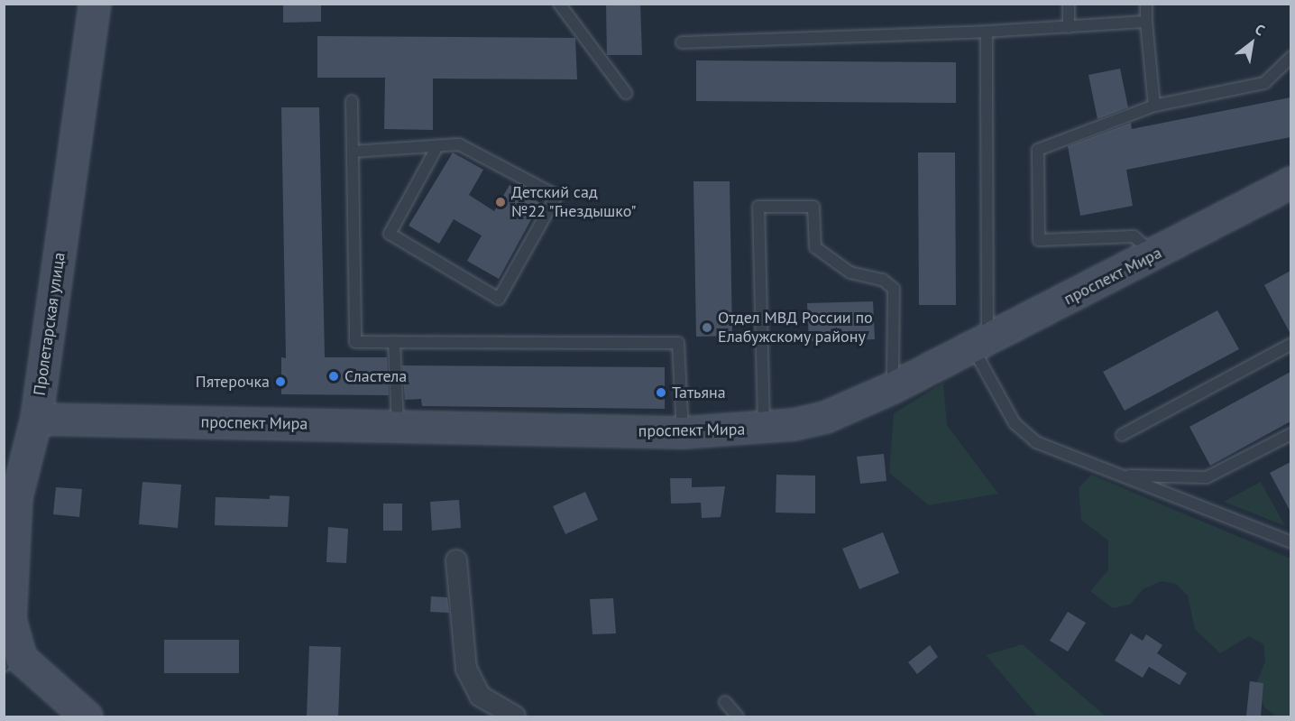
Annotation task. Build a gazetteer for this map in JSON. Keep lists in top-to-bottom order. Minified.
{"streets":{"street":["проспект Мира","Пролетарская улица"]},"crossings":[["проспект Мира","Пролетарская улица"]],"places":["Детский сад №22 \"Гнездышко\"","Отдел МВД России по Елабужскому району","Сластела","Пятерочка","Татьяна"],"north":"top right"}
